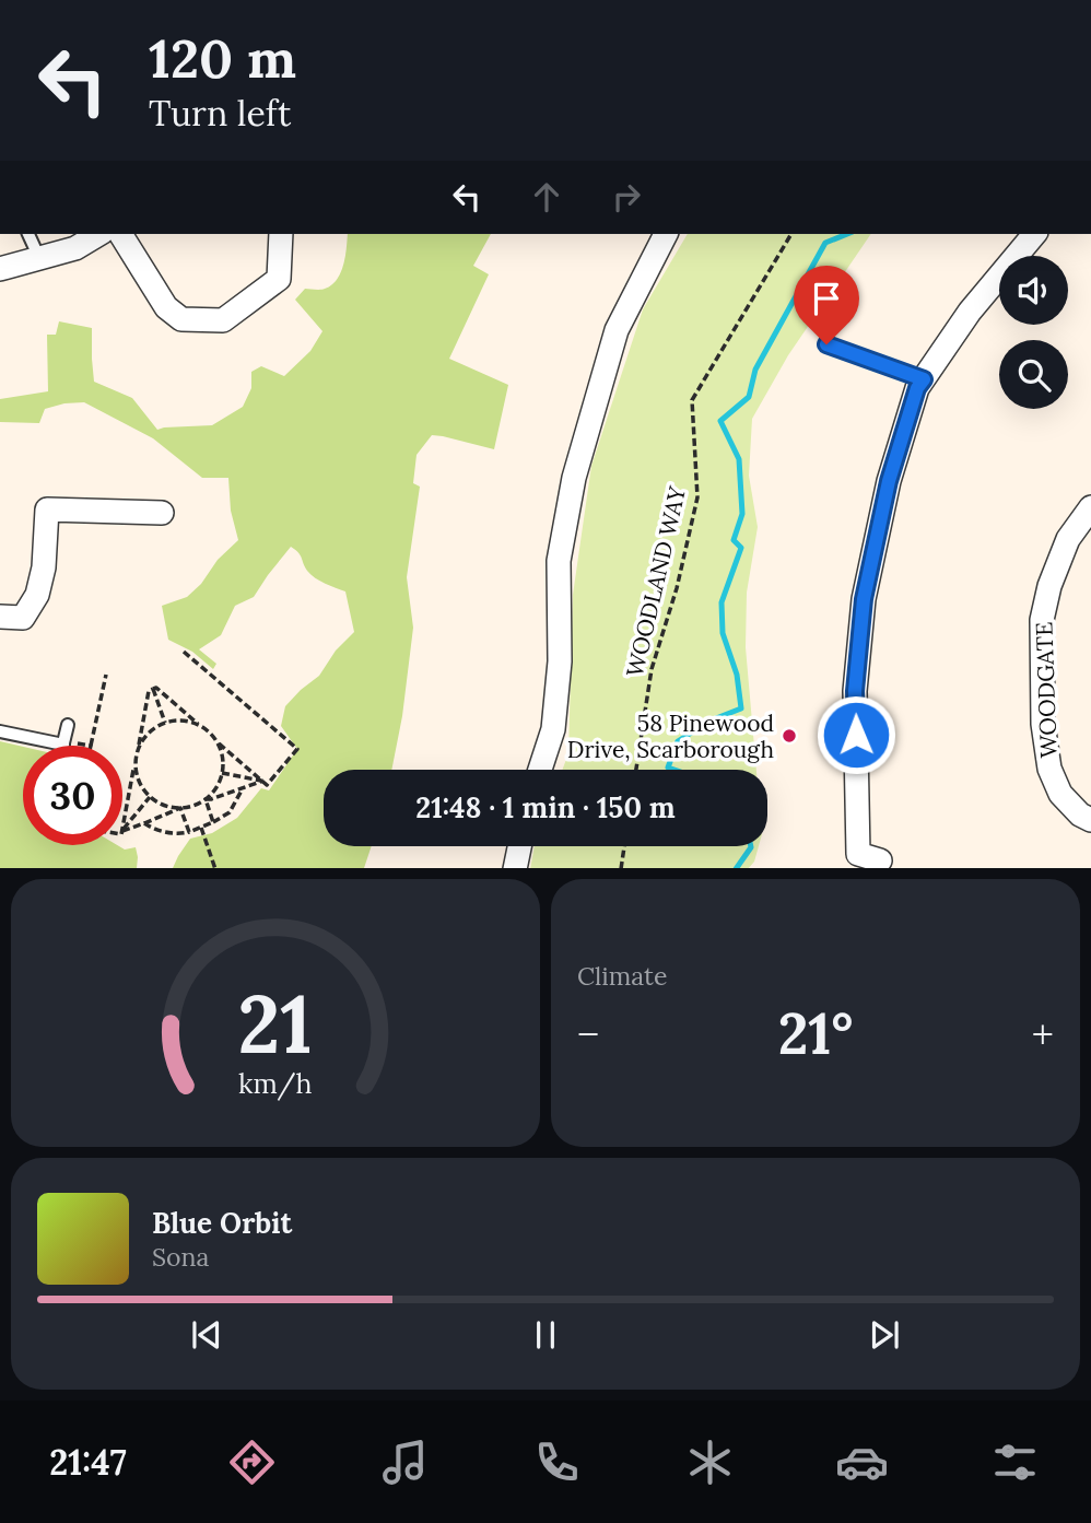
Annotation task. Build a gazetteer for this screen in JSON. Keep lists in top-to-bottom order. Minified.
{"streets":{"street":["WOODGATE"],"path":["WOODLAND WAY"]},"places":["58 Pinewood Drive, Scarborough"],"page":{"turn":["120 m","Turn left"],"limit":"30","trip":"21:48 · 1 min · 150 m","tile":"Climate","heat":["−","21°","+"],"song":["Blue Orbit","Sona"],"tabs":"21:47","gauge":["21","km/h"]}}
